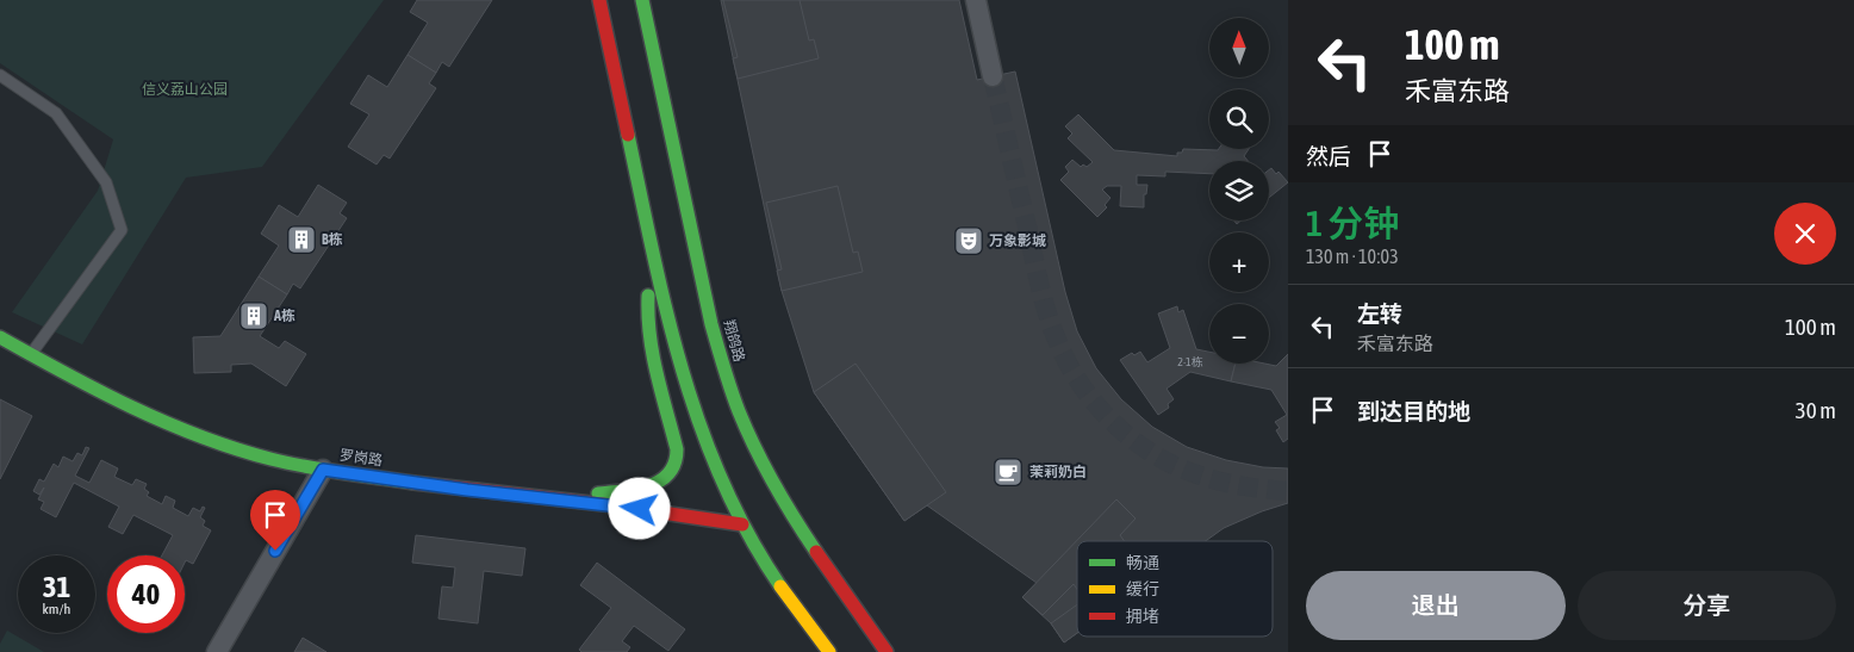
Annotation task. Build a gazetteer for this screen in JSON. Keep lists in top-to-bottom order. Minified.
{"streets":{"street":["翔鸽路","罗岗路"]},"parks":["信义荔山公园"],"places":{"building":["B栋","A栋"],"theatre":["万象影城"],"cafe":["茉莉奶白"]},"house_numbers":["2-1栋"],"legend":["畅通","缓行","拥堵"],"north":"top","page":{"turn":["100 m","禾富东路"],"map_buttons":["+","−"],"then":"然后","heading":["1 分钟","130 m · 10:03"],"list":[{"name":"左转","note":"禾富东路","value":"100 m"},{"name":"到达目的地","value":"30 m"}],"speed":"31 km/h","limit":"40","buttons":["退出","分享"]}}
